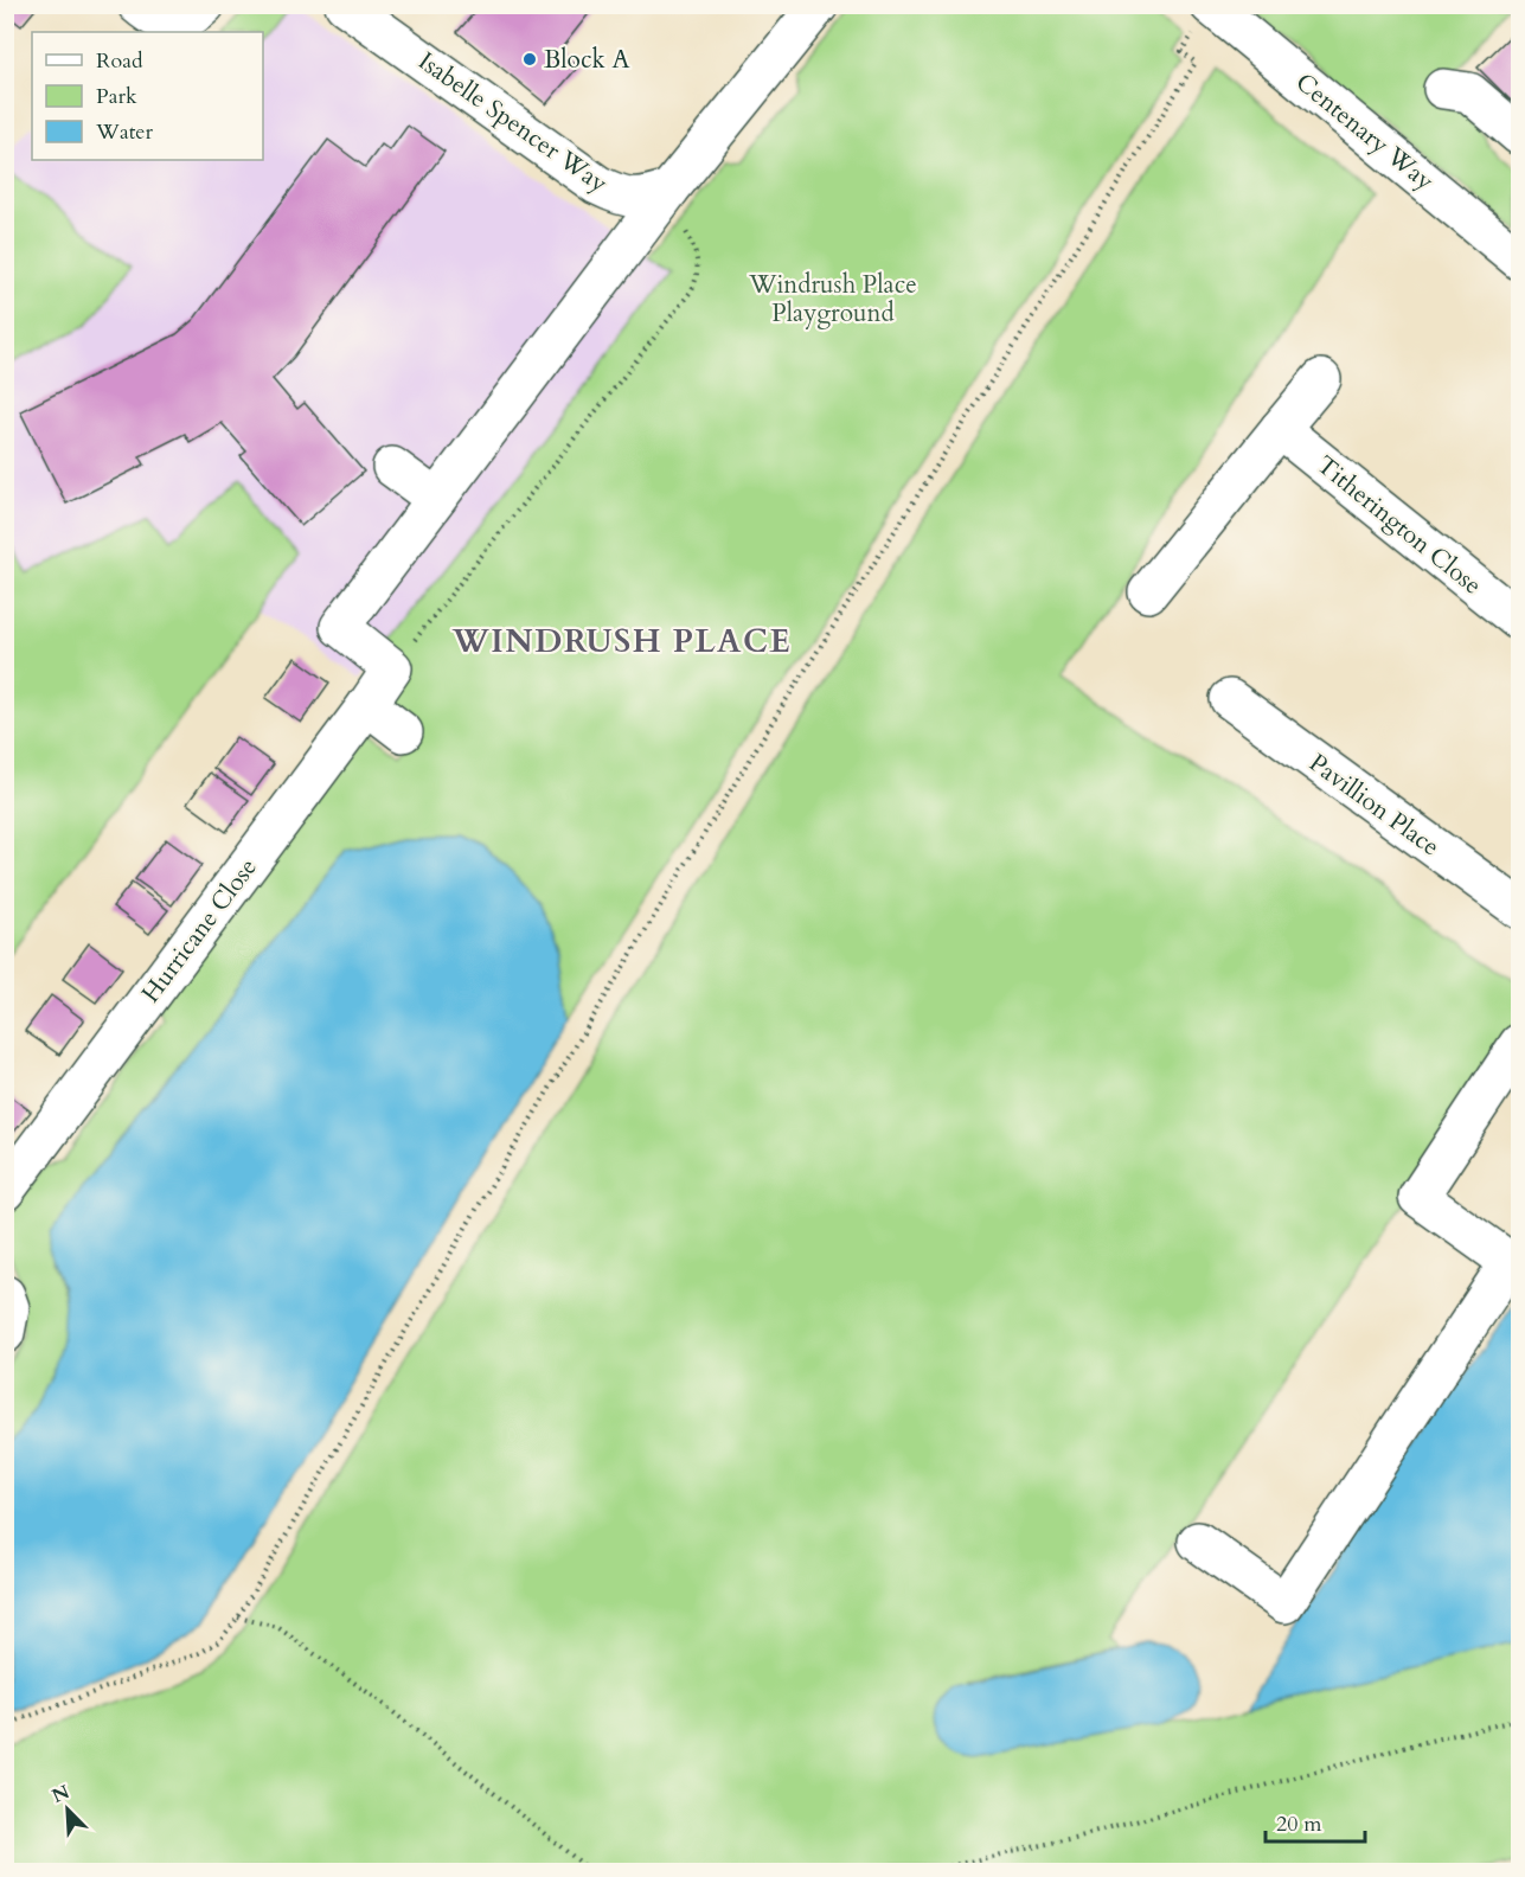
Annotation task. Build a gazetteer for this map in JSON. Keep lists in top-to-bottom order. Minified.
{"streets":{"street":["Isabelle Spencer Way","Centenary Way","Titherington Close","Pavillion Place","Hurricane Close"]},"districts":["WINDRUSH PLACE"],"parks":["Windrush Place Playground"],"places":["Block A"],"legend":["Road","Park","Water"],"scale_bar":"20 m","north":"top left"}
